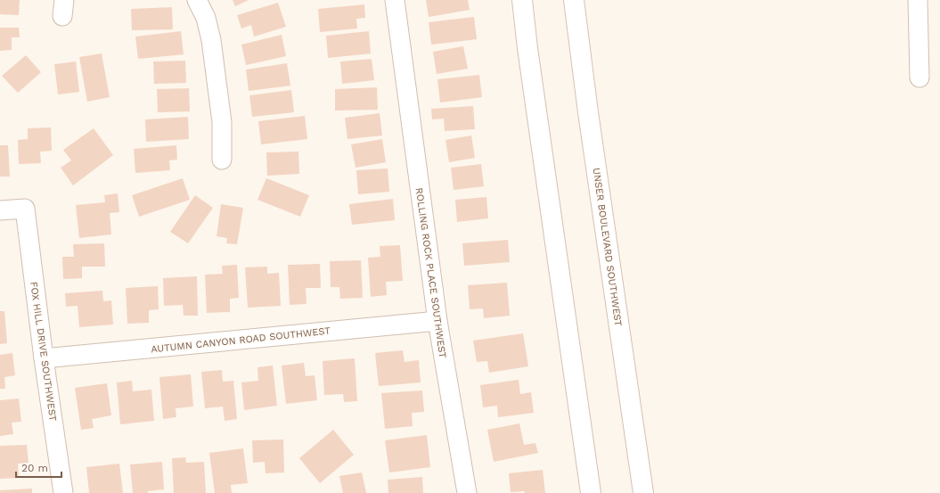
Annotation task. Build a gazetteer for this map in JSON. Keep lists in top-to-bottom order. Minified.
{"streets":{"main road":["UNSER BOULEVARD SOUTHWEST"],"street":["ROLLING ROCK PLACE SOUTHWEST","AUTUMN CANYON ROAD SOUTHWEST","FOX HILL DRIVE SOUTHWEST"]},"crossings":[["ROLLING ROCK PLACE SOUTHWEST","AUTUMN CANYON ROAD SOUTHWEST"],["AUTUMN CANYON ROAD SOUTHWEST","FOX HILL DRIVE SOUTHWEST"]],"scale_bar":"20 m"}
